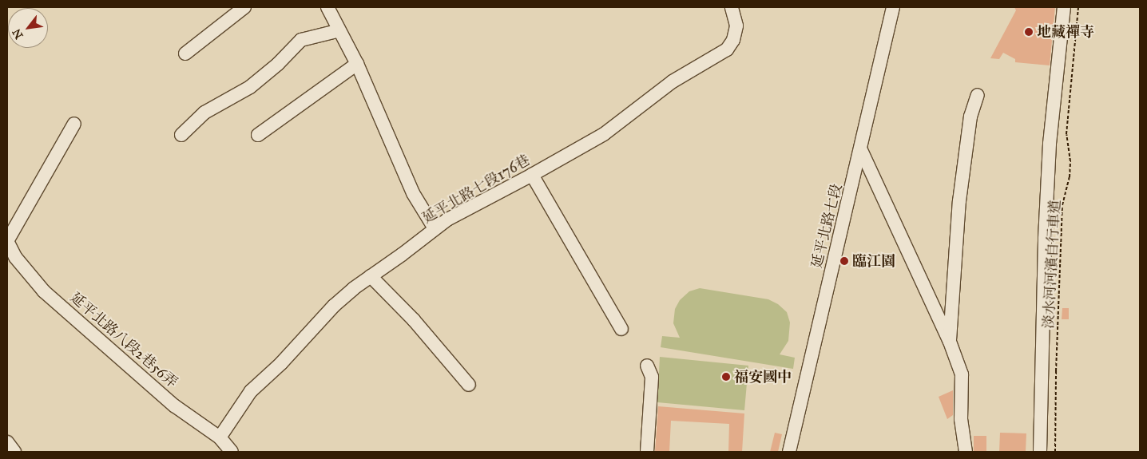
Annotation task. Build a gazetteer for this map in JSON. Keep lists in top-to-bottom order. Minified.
{"streets":{"street":["延平北路七段176巷","延平北路七段","延平北路八段2巷56弄"],"path":["淡水河河濱自行車道"]},"crossings":[["延平北路七段176巷","延平北路八段2巷56弄"]],"places":["地藏禪寺","臨江園","福安國中"],"north":"bottom left"}
